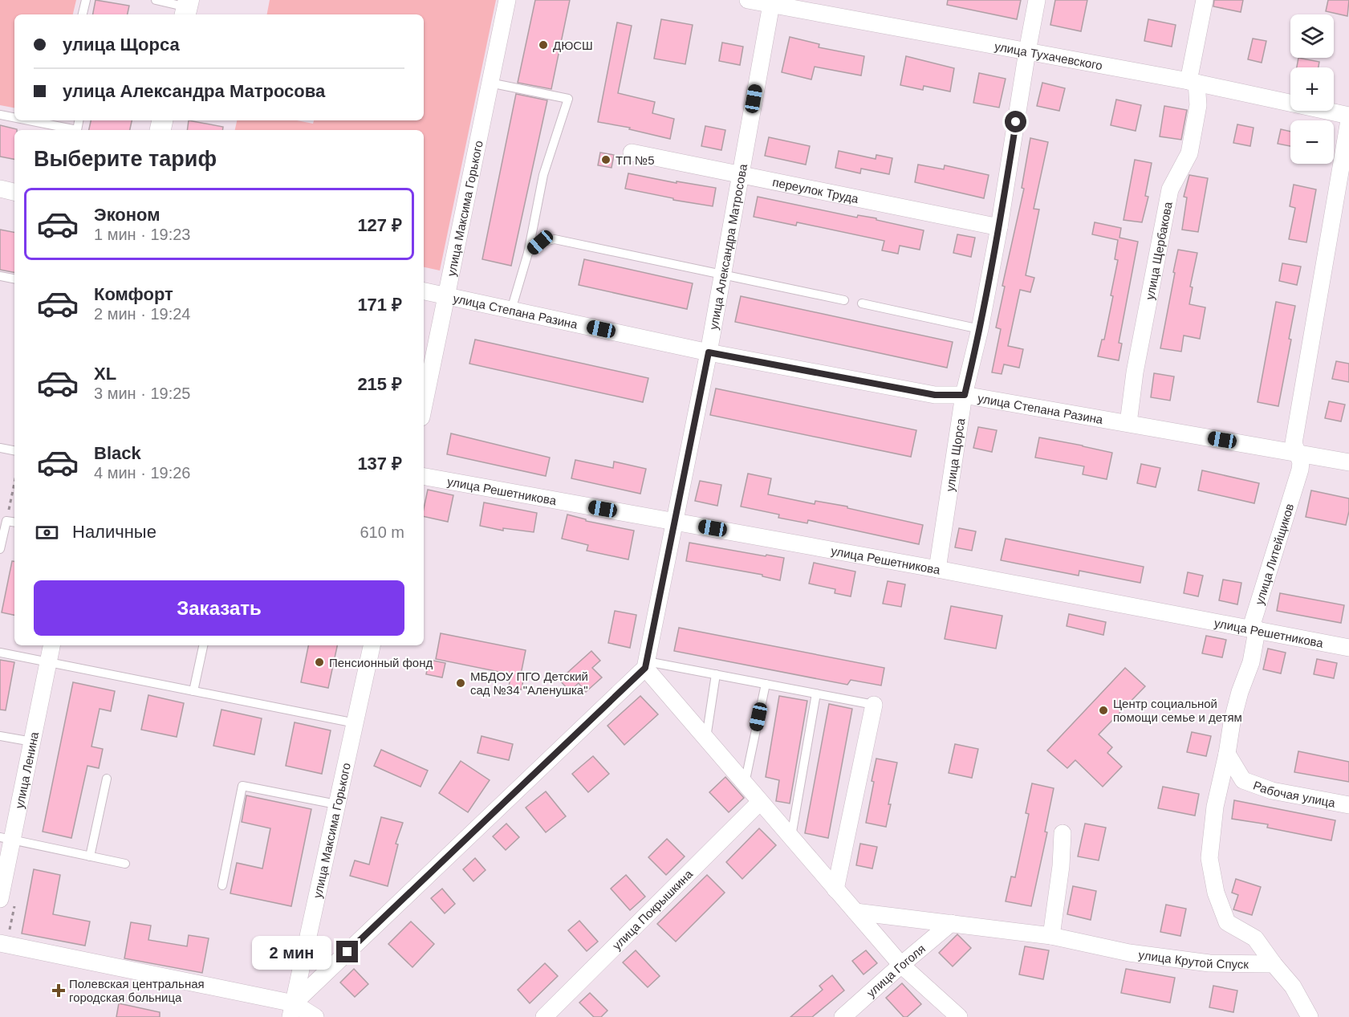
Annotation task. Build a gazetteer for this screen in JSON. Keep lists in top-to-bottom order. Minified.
{"streets":{"street":["улица Тухачевского","переулок Труда","улица Максима Горького","улица Александра Матросова","улица Щербакова","улица Степана Разина","улица Щорса","улица Решетникова","улица Литейщиков","улица Ленина","Рабочая улица","улица Покрышкина","улица Крутой Спуск","улица Гоголя"]},"crossings":[["улица Тухачевского","улица Александра Матросова"],["улица Тухачевского","улица Щербакова"],["улица Тухачевского","улица Щорса"],["переулок Труда","улица Александра Матросова"],["переулок Труда","улица Щорса"],["улица Максима Горького","улица Степана Разина"],["улица Александра Матросова","улица Степана Разина"],["улица Александра Матросова","улица Решетникова"],["улица Щербакова","улица Степана Разина"],["улица Степана Разина","улица Щорса"],["улица Степана Разина","улица Литейщиков"],["улица Щорса","улица Решетникова"],["улица Решетникова","улица Литейщиков"],["улица Литейщиков","Рабочая улица"],["улица Литейщиков","улица Крутой Спуск"],["улица Крутой Спуск","улица Гоголя"]],"places":{"other":["ДЮСШ","ТП №5","Пенсионный фонд","МБДОУ ПГО Детский сад №34 \"Аленушка\"","Центр социальной помощи семье и детям"],"health":["Полевская центральная городская больница"]},"page":{"map_buttons":["+","−"],"banner":["улица Щорса","улица Александра Матросова"],"heading":"Выберите тариф","list":[{"name":"Эконом","note":"1 мин · 19:23","value":"127 ₽"},{"name":"Комфорт","note":"2 мин · 19:24","value":"171 ₽"},{"name":"XL","note":"3 мин · 19:25","value":"215 ₽"},{"name":"Black","note":"4 мин · 19:26","value":"137 ₽"}],"pay":["Наличные","610 m"],"buttons":"Заказать","bubble":"2 мин"}}
